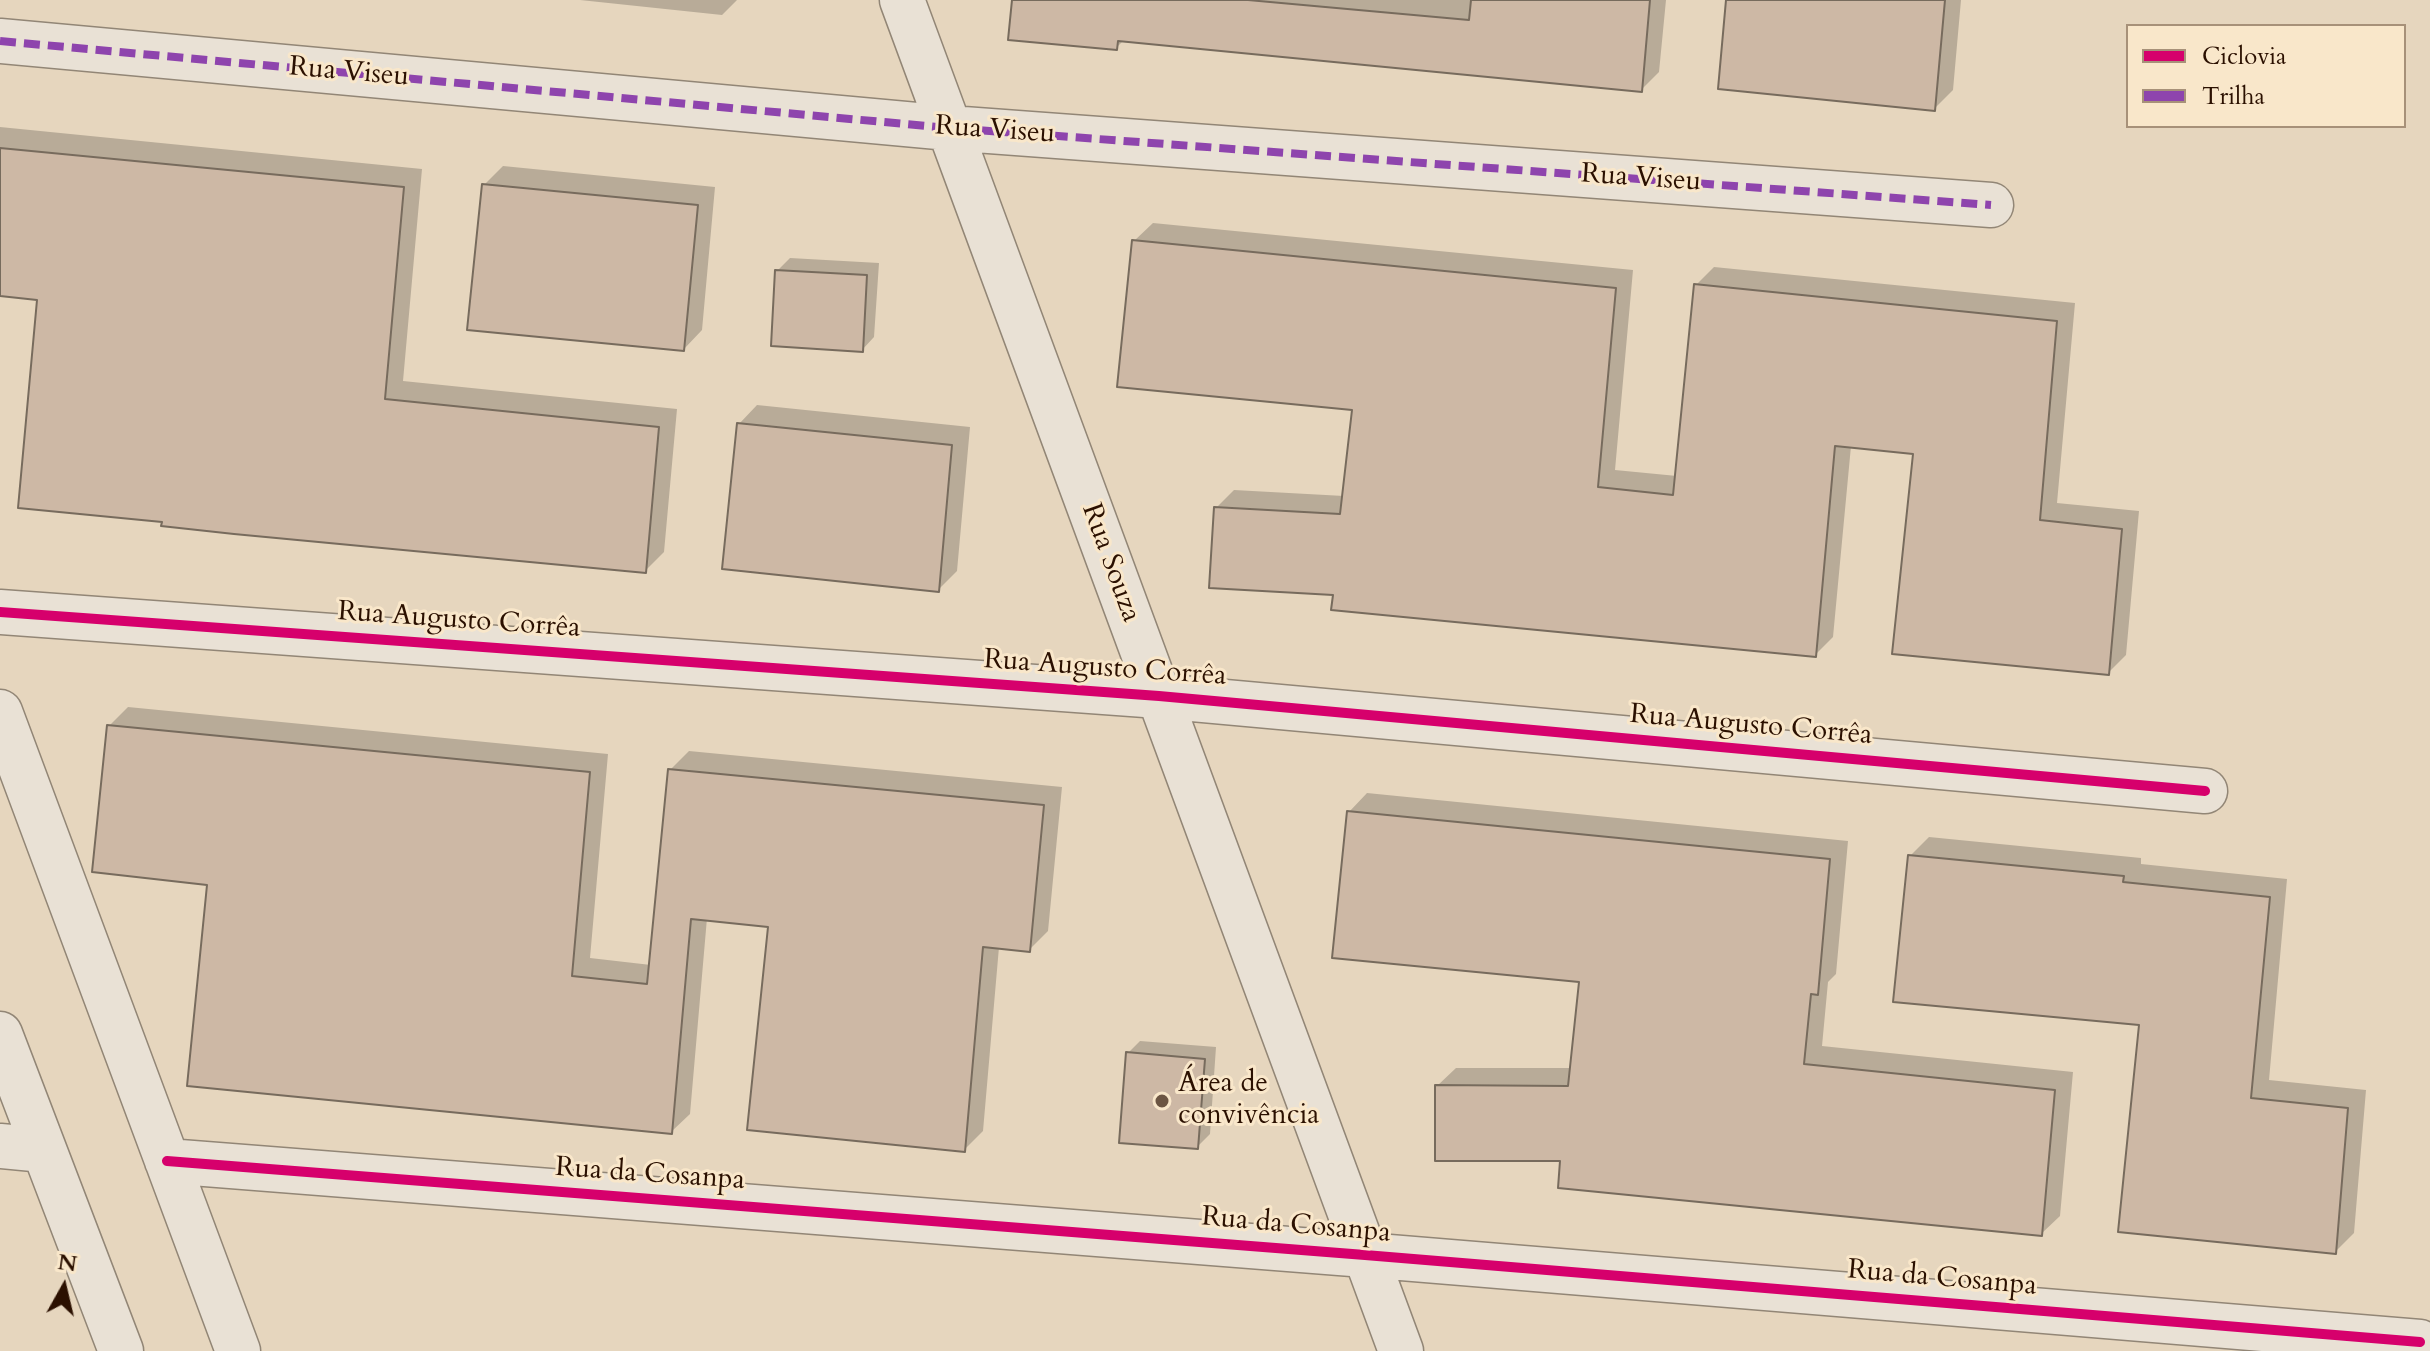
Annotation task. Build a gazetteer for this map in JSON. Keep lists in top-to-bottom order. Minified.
{"streets":{"street":["Rua Viseu","Rua Souza","Rua Augusto Corrêa","Rua da Cosanpa"]},"crossings":[["Rua Viseu","Rua Souza"],["Rua Souza","Rua Augusto Corrêa"],["Rua Souza","Rua da Cosanpa"]],"places":["Área de convivência"],"legend":["Ciclovia","Trilha"],"north":"top"}
